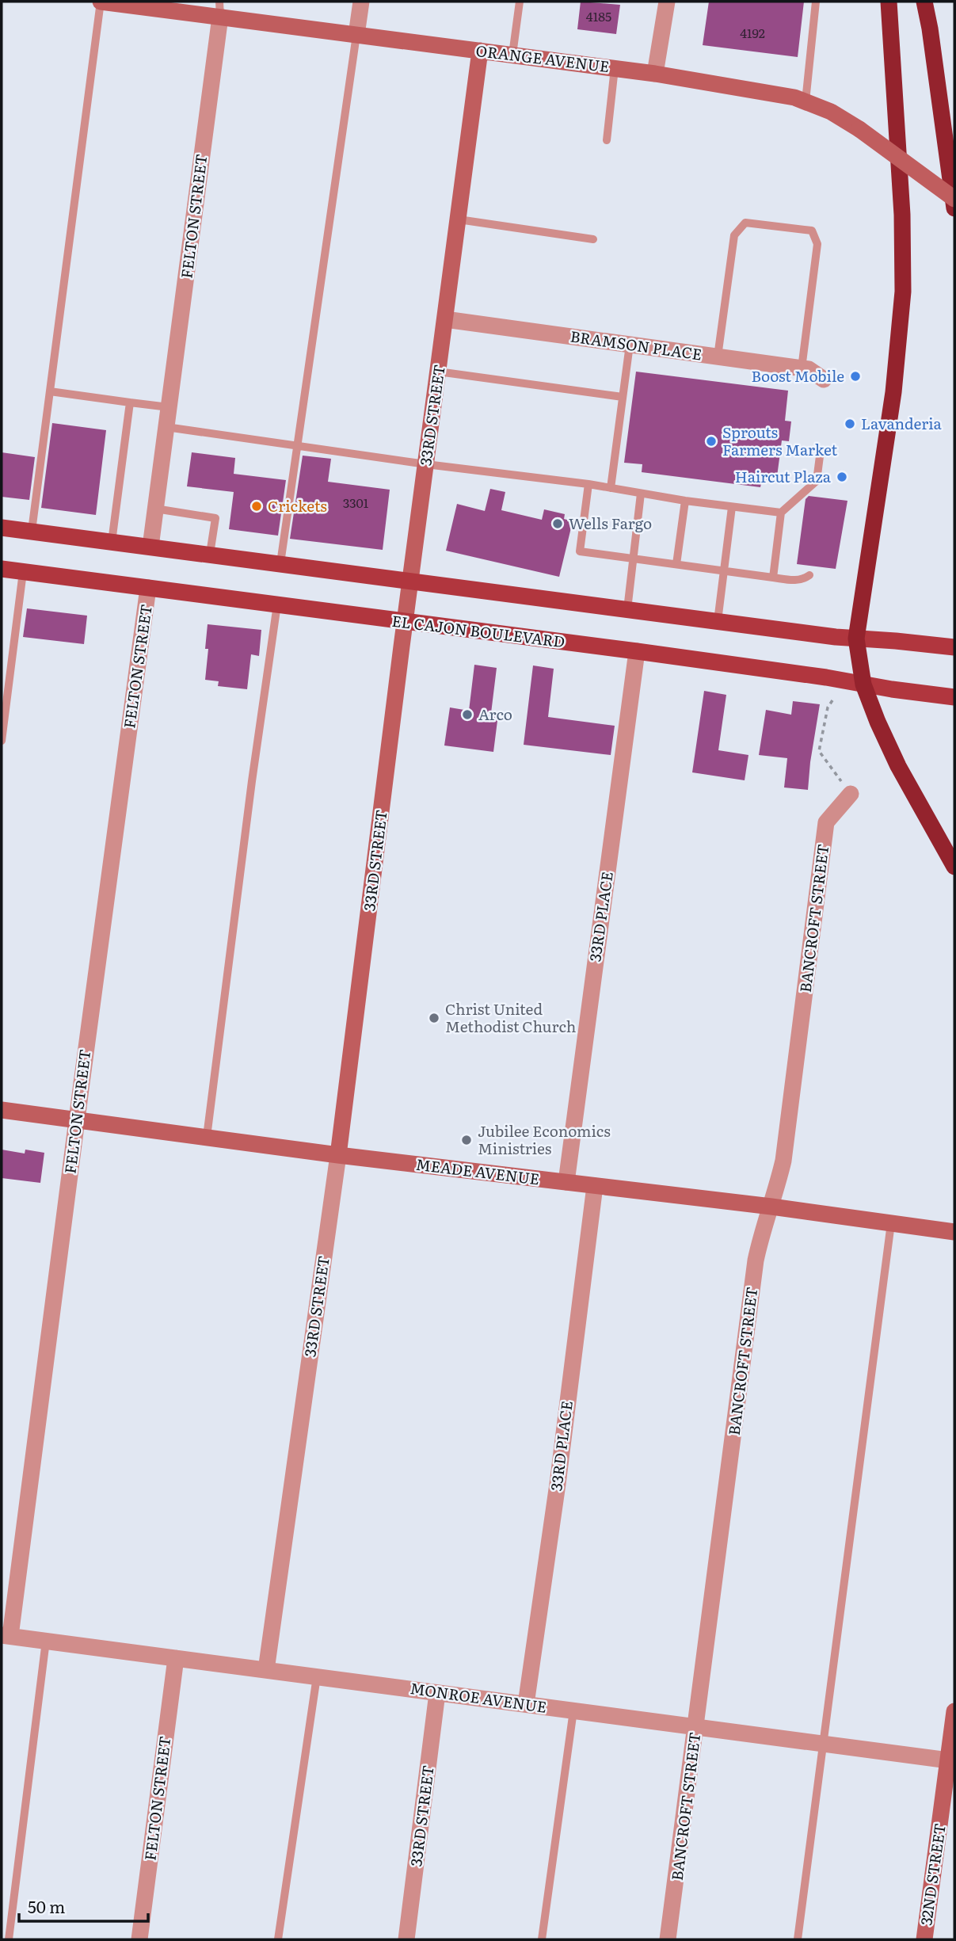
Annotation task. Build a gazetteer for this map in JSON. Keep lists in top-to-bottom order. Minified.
{"streets":{"main road":["EL CAJON BOULEVARD"],"street":["ORANGE AVENUE","FELTON STREET","BRAMSON PLACE","33RD STREET","33RD PLACE","BANCROFT STREET","MEADE AVENUE","MONROE AVENUE","32ND STREET"]},"crossings":[["ORANGE AVENUE","FELTON STREET"],["ORANGE AVENUE","33RD STREET"],["FELTON STREET","EL CAJON BOULEVARD"],["FELTON STREET","MEADE AVENUE"],["FELTON STREET","MONROE AVENUE"],["BRAMSON PLACE","33RD STREET"],["33RD STREET","EL CAJON BOULEVARD"],["33RD STREET","MEADE AVENUE"],["33RD STREET","MONROE AVENUE"],["EL CAJON BOULEVARD","33RD PLACE"],["33RD PLACE","MEADE AVENUE"],["33RD PLACE","MONROE AVENUE"],["BANCROFT STREET","MEADE AVENUE"],["BANCROFT STREET","MONROE AVENUE"],["MONROE AVENUE","32ND STREET"]],"places":["Boost Mobile","Lavanderia","Sprouts Farmers Market","Haircut Plaza","Crickets","Wells Fargo","Arco","Christ United Methodist Church","Jubilee Economics Ministries"],"house_numbers":["4185","4192","3301"],"scale_bar":"50 m"}
